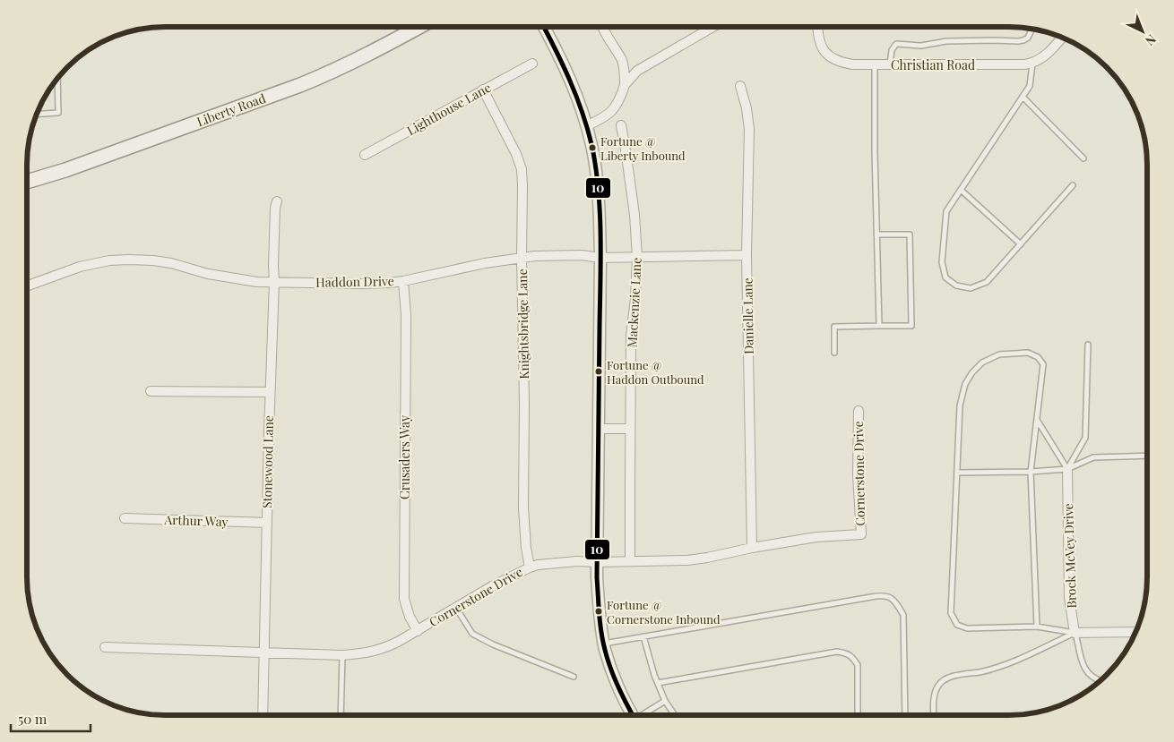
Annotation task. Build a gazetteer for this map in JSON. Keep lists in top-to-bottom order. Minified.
{"streets":{"main road":["Liberty Road"],"street":["Christian Road","Lighthouse Lane","Haddon Drive","Mackenzie Lane","Danielle Lane","Knightsbridge Lane","Crusaders Way","Stonewood Lane","Cornerstone Drive","Arthur Way","Brock McVey Drive"]},"crossings":[["Lighthouse Lane","Knightsbridge Lane"],["Haddon Drive","Mackenzie Lane"],["Haddon Drive","Danielle Lane"],["Haddon Drive","Knightsbridge Lane"],["Haddon Drive","Crusaders Way"],["Haddon Drive","Stonewood Lane"],["Mackenzie Lane","Cornerstone Drive"],["Danielle Lane","Cornerstone Drive"],["Knightsbridge Lane","Cornerstone Drive"],["Crusaders Way","Cornerstone Drive"],["Stonewood Lane","Cornerstone Drive"],["Stonewood Lane","Arthur Way"]],"places":["Fortune @ Liberty Inbound","Fortune @ Haddon Outbound","Fortune @ Cornerstone Inbound"],"lines":["transit line 10"],"scale_bar":"50 m","north":"bottom right"}
